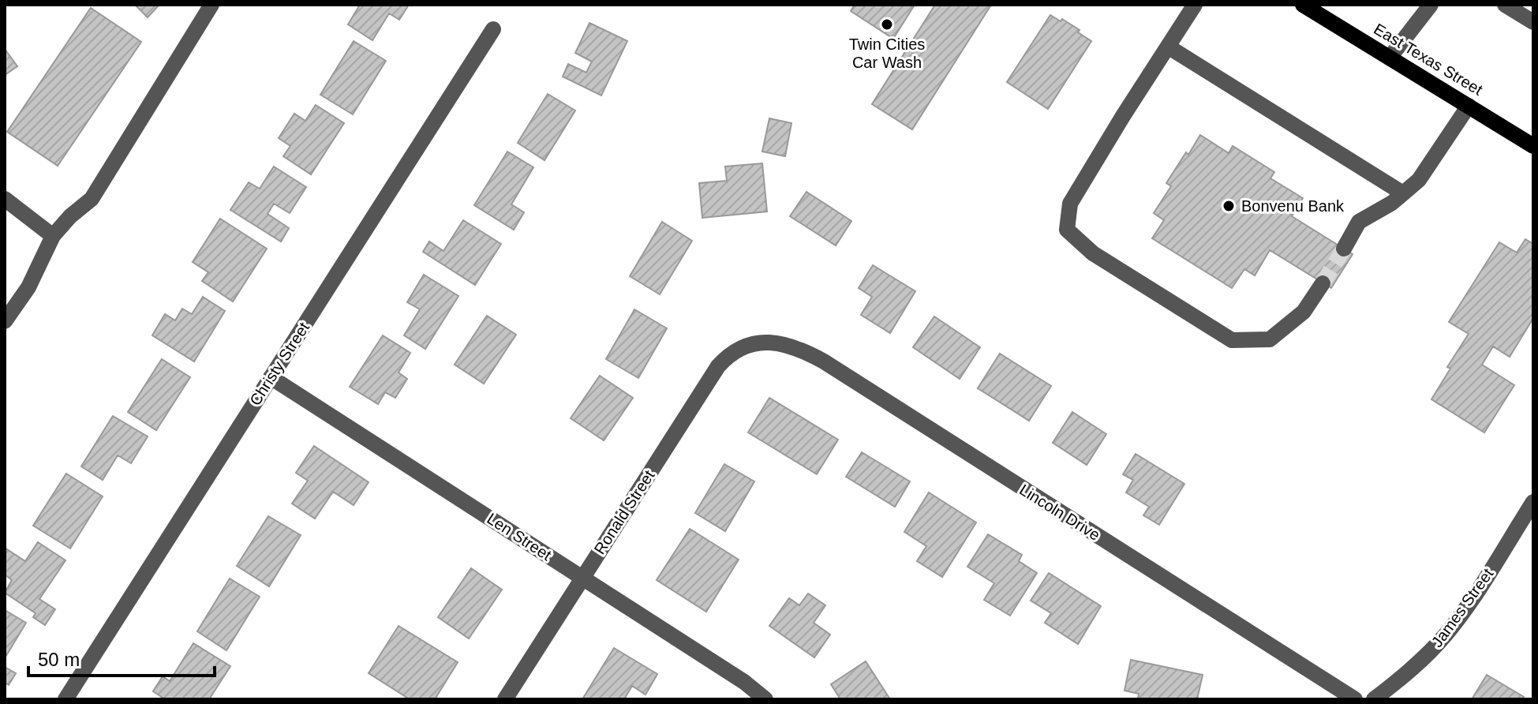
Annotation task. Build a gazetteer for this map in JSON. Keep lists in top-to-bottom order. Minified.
{"streets":{"main road":["East Texas Street"],"street":["Christy Street","Ronald Street","Lincoln Drive","Len Street","James Street"]},"crossings":[["Christy Street","Len Street"],["Ronald Street","Lincoln Drive"],["Ronald Street","Len Street"]],"places":["Twin Cities Car Wash","Bonvenu Bank"],"scale_bar":"50 m"}
